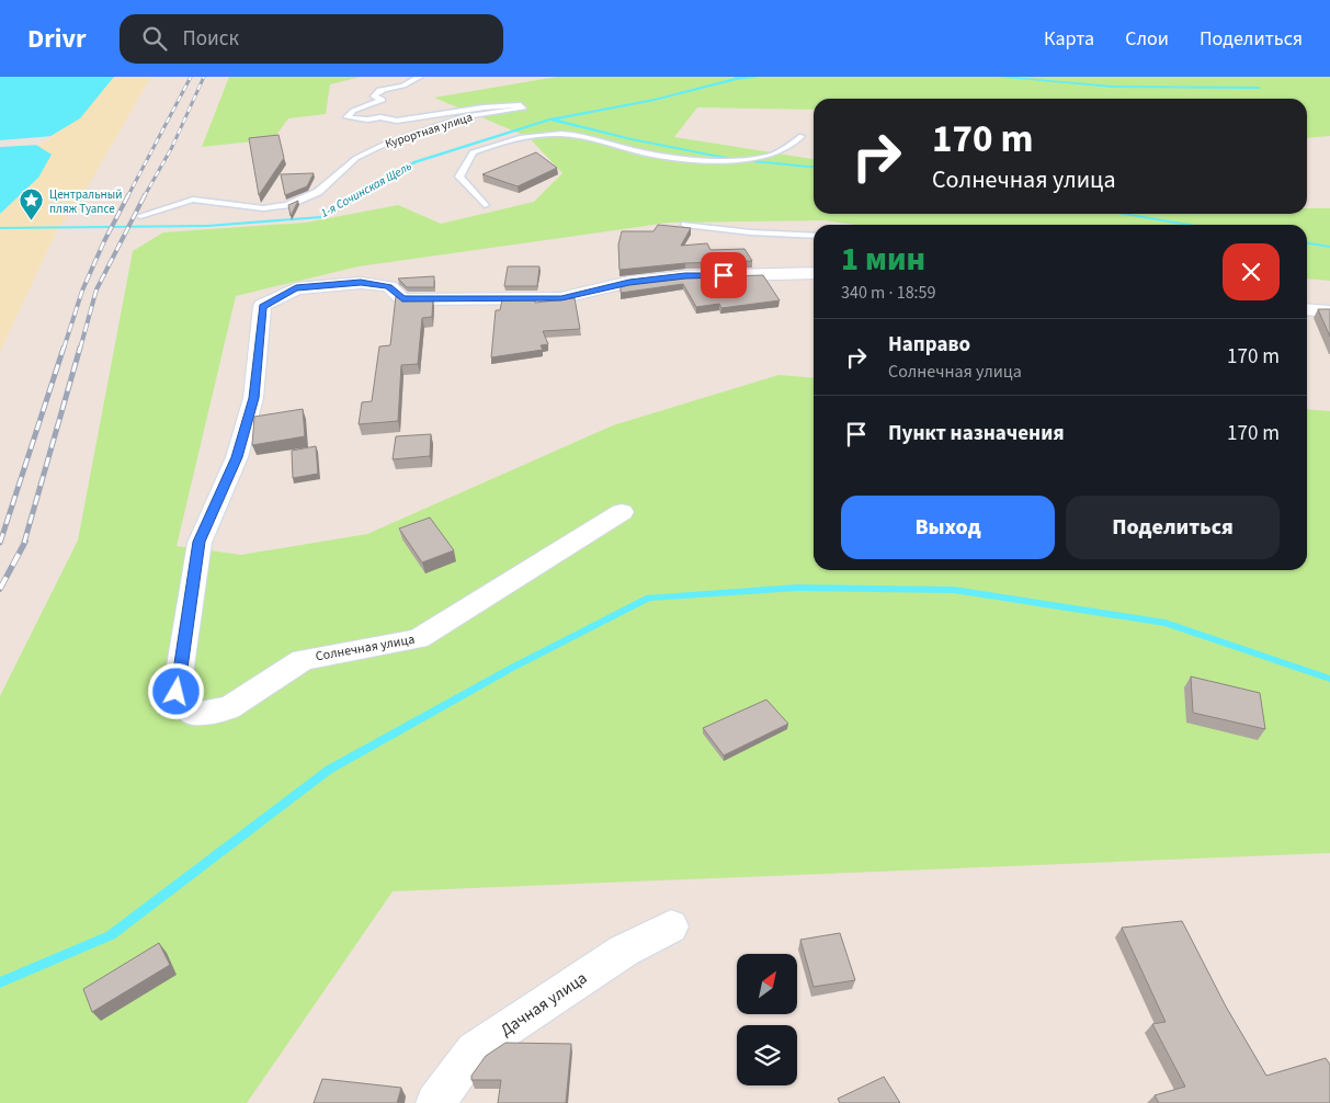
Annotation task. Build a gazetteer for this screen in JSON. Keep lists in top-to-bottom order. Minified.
{"streets":{"street":["Солнечная улица","Дачная улица"],"lane":["Курортная улица"]},"water":["1-я Сочинская Щель"],"places":{"place":["Центральный пляж Туапсе"]},"north":"top right","page":{"header":"Drivr","search":"Поиск","nav":["Карта","Слои","Поделиться"],"turn":["170 m","Солнечная улица"],"heading":["1 мин","340 m · 18:59"],"list":[{"name":"Направо","note":"Солнечная улица","value":"170 m"},{"name":"Пункт назначения","value":"170 m"}],"buttons":["Выход","Поделиться"]}}
